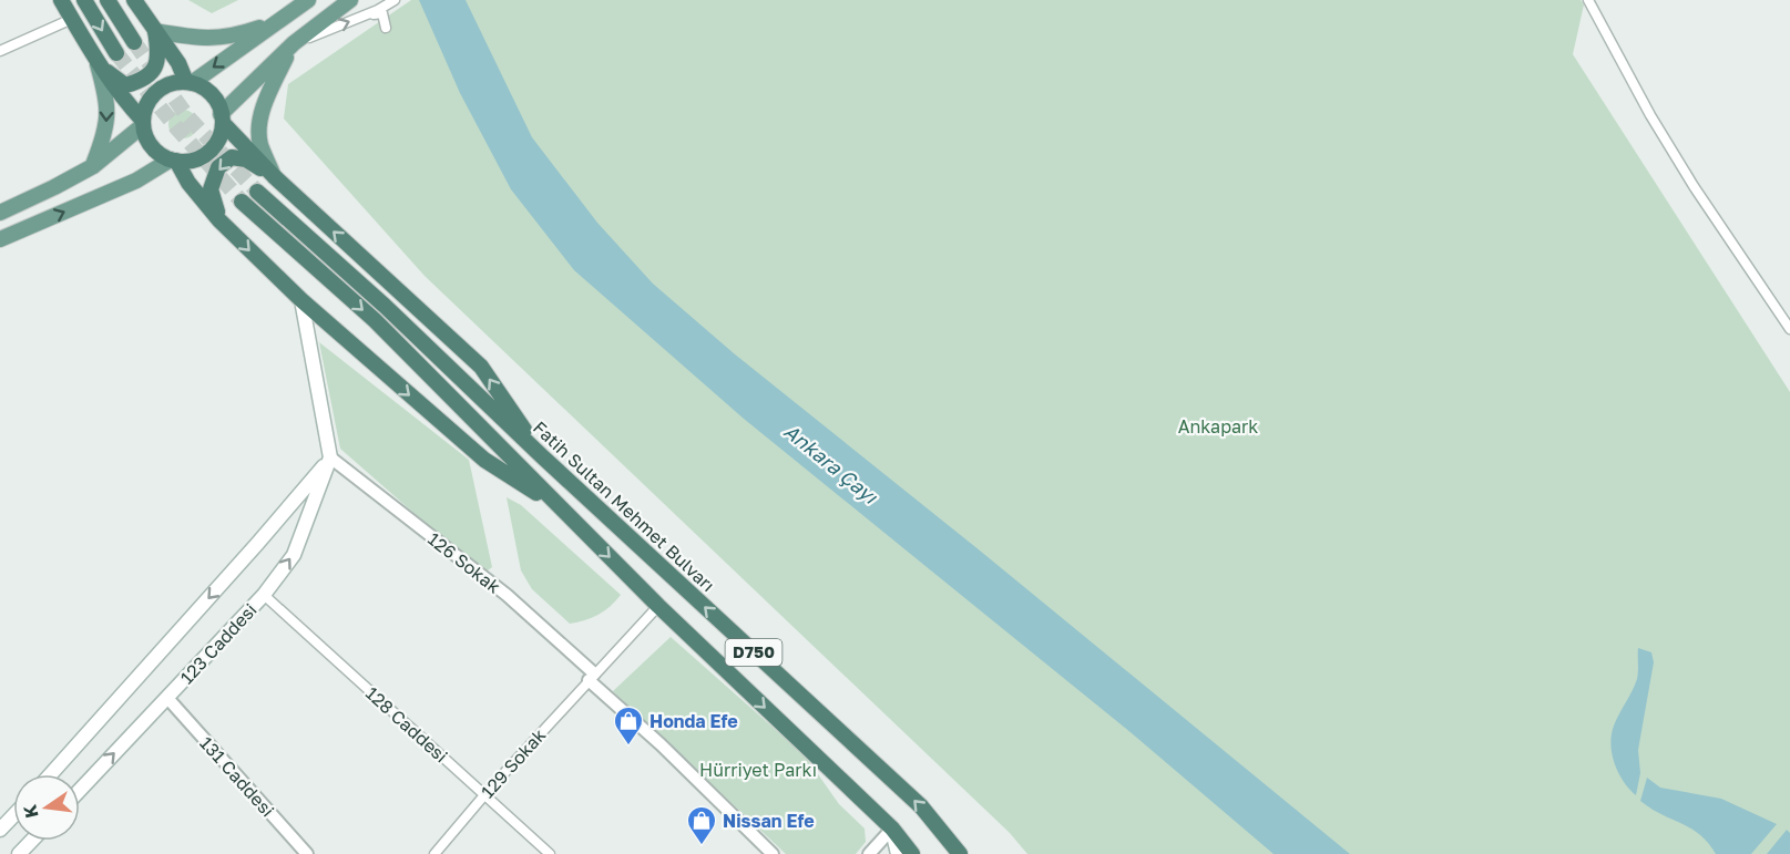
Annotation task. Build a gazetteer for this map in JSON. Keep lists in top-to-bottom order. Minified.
{"streets":{"highway":["Fatih Sultan Mehmet Bulvarı","D750"],"main road":["123 Caddesi"],"street":["126 Sokak","128 Caddesi","129 Sokak","131 Caddesi"]},"crossings":[["126 Sokak","123 Caddesi"],["126 Sokak","129 Sokak"],["123 Caddesi","128 Caddesi"],["123 Caddesi","131 Caddesi"],["D750","129 Sokak"],["128 Caddesi","129 Sokak"]],"water":["Ankara Çayı"],"parks":["Ankapark","Hürriyet Parkı"],"places":{"shop":["Honda Efe","Nissan Efe"]},"north":"left"}
